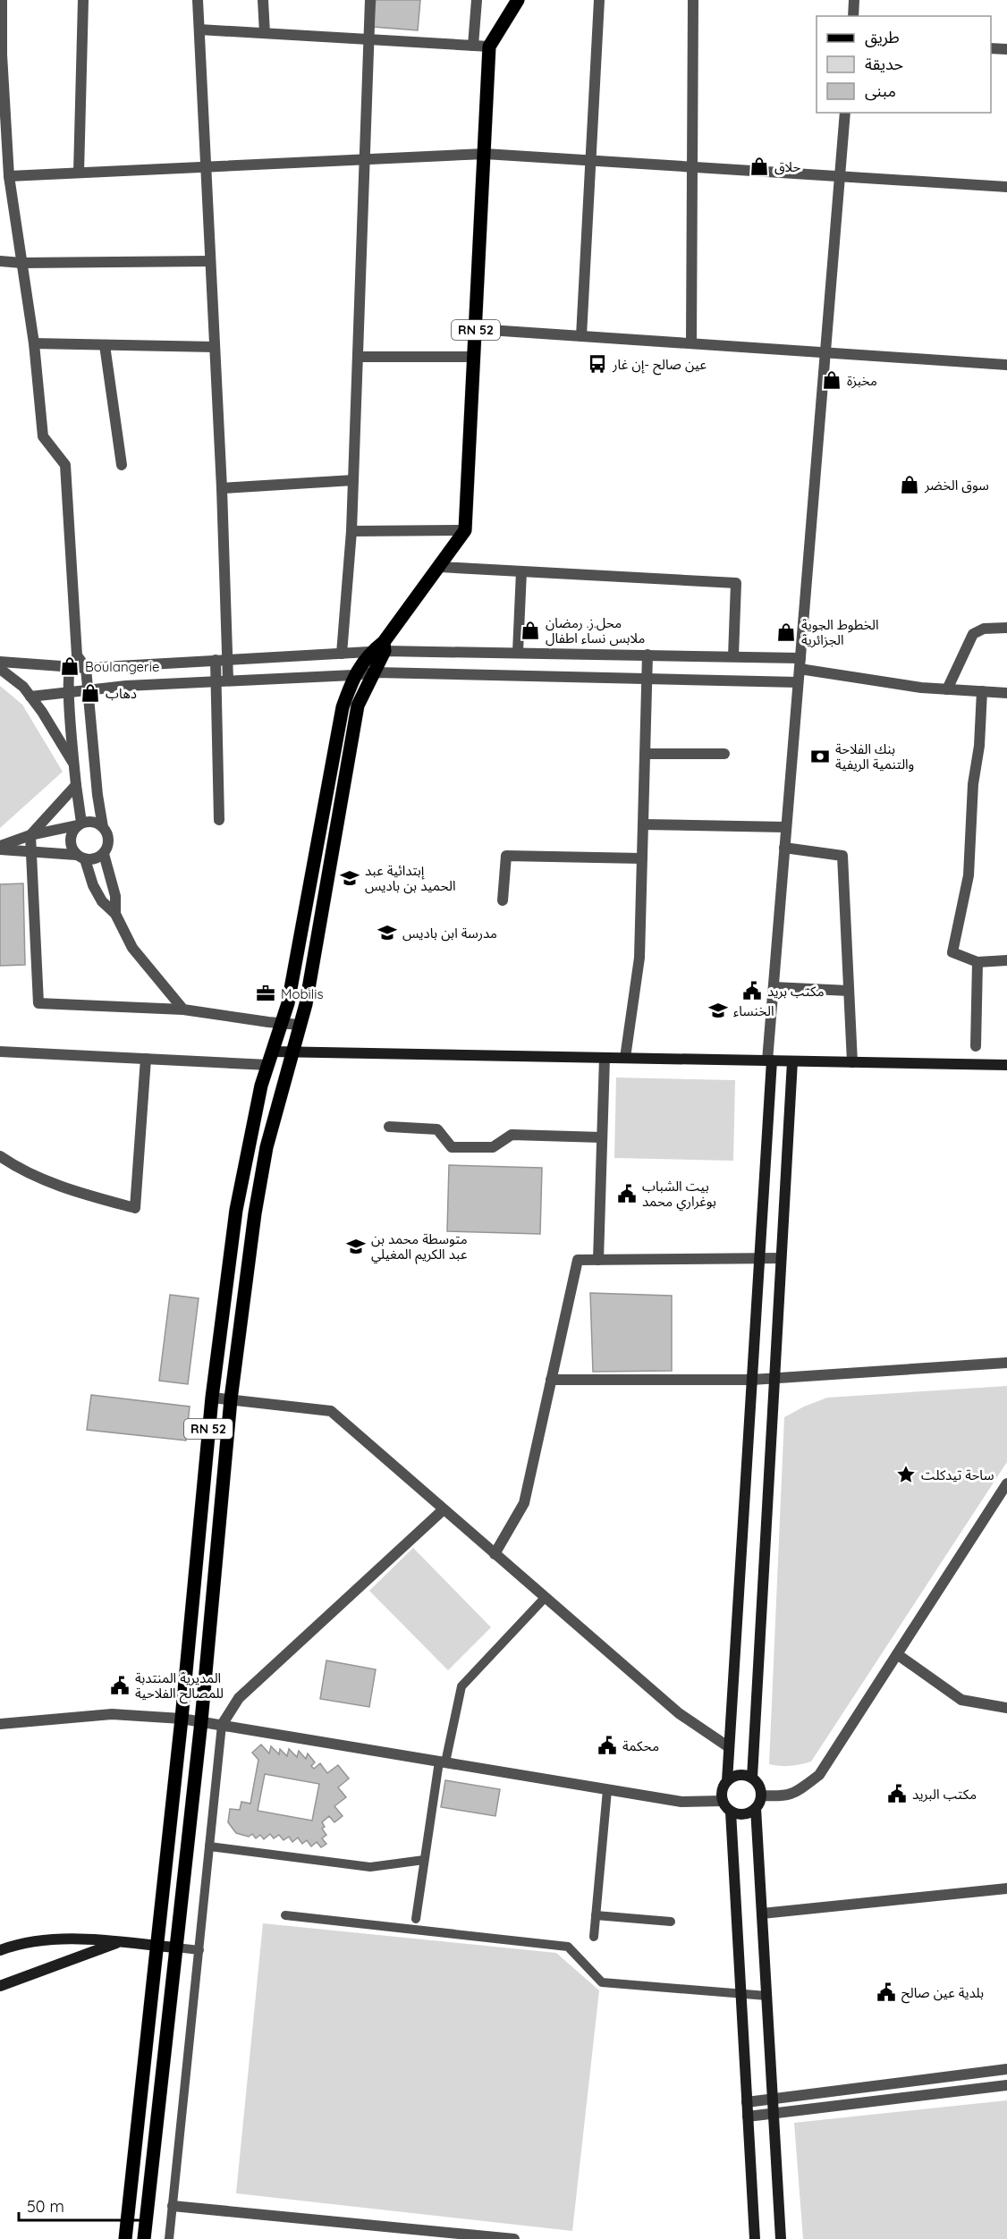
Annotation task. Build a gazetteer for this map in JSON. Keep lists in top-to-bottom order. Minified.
{"streets":{"main road":["RN 52"]},"places":{"shop":["حلاق","مخبزة","سوق الخضر","محل.ز. رمضان ملابس نساء اطفال","الخطوط الجوية الجزائرية","Boulangerie","دهاب"],"bus stop":["عين صالح -إن غار"],"bank":["بنك الفلاحة والتنمية الريفية"],"school or university":["إبتدائية عبد الحميد بن باديس","مدرسة ابن باديس","الخنساء","متوسطة محمد بن عبد الكريم المغيلي"],"public building":["مكتب بريد","بيت الشباب بوغراري محمد","المديرية المنتدبة للمصالح الفلاحية","محكمة","مكتب البريد","بلدية عين صالح"],"office":["Mobilis"],"place":["ساحة تيدكلت"]},"legend":["طريق","حديقة","مبنى"],"scale_bar":"50 m"}
